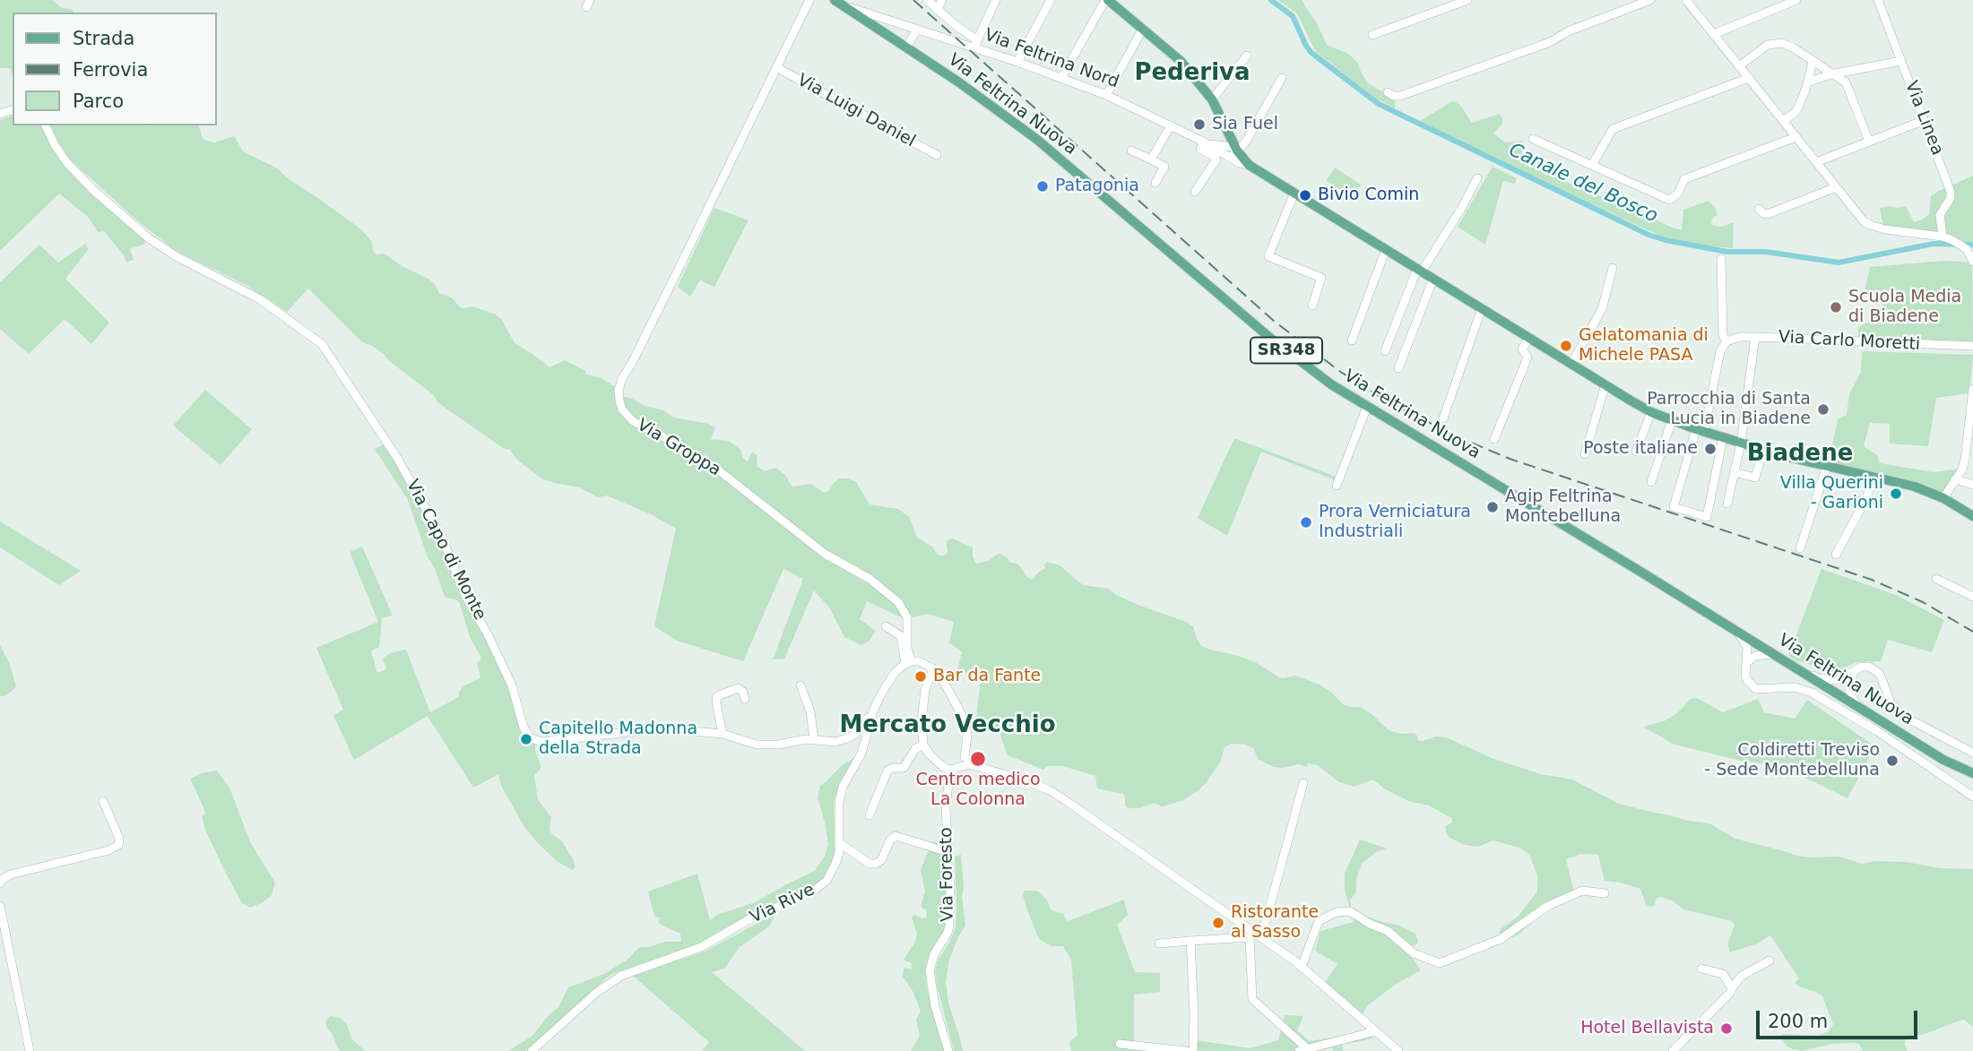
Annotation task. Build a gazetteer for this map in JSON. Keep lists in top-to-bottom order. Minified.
{"streets":{"main road":["Via Feltrina Nord","Via Feltrina Nuova","SR348"],"street":["Via Luigi Daniel","Via Linea","Via Carlo Moretti","Via Groppa","Via Capo di Monte","Via Foresto","Via Rive"]},"crossings":[["Via Feltrina Nord","Via Feltrina Nuova"],["Via Luigi Daniel","Via Groppa"],["Via Groppa","Via Rive"],["Via Capo di Monte","Via Rive"]],"districts":["Pederiva","Biadene","Mercato Vecchio"],"water":["Canale del Bosco"],"places":["Sia Fuel","Patagonia","Bivio Comin","Scuola Media di Biadene","Gelatomania di Michele PASA","Parrocchia di Santa Lucia in Biadene","Poste italiane","Villa Querini - Garioni","Agip Feltrina Montebelluna","Prora Verniciatura Industriali","Bar da Fante","Capitello Madonna della Strada","Centro medico La Colonna","Coldiretti Treviso - Sede Montebelluna","Ristorante al Sasso","Hotel Bellavista"],"legend":["Strada","Ferrovia","Parco"],"scale_bar":"200 m"}
